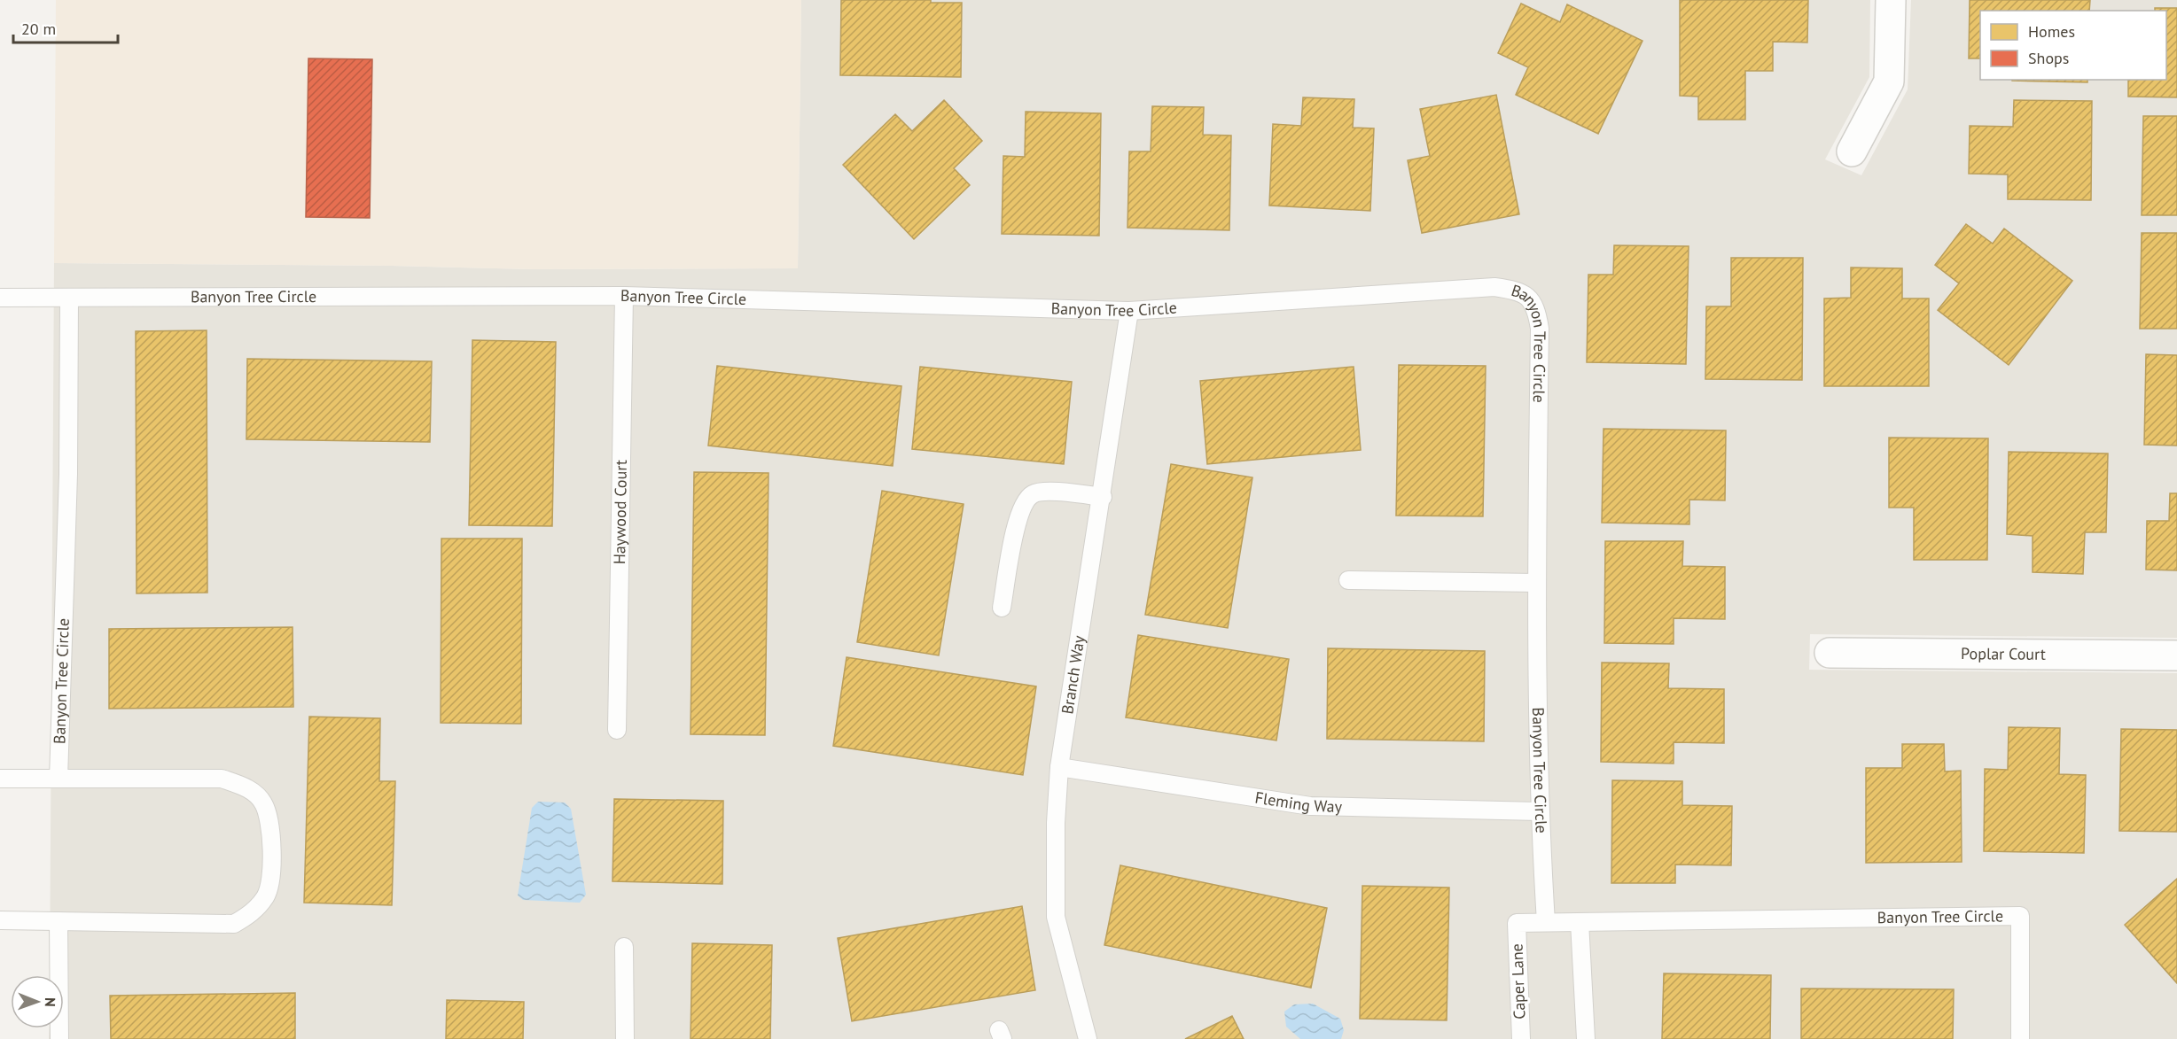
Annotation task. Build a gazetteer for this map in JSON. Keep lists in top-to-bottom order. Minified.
{"streets":{"street":["Poplar Court"],"lane":["Banyon Tree Circle","Haywood Court","Branch Way","Fleming Way","Caper Lane"]},"crossings":[["Banyon Tree Circle","Haywood Court"],["Banyon Tree Circle","Branch Way"],["Banyon Tree Circle","Fleming Way"],["Banyon Tree Circle","Caper Lane"],["Branch Way","Fleming Way"]],"legend":["Homes","Shops"],"scale_bar":"20 m","north":"right"}
